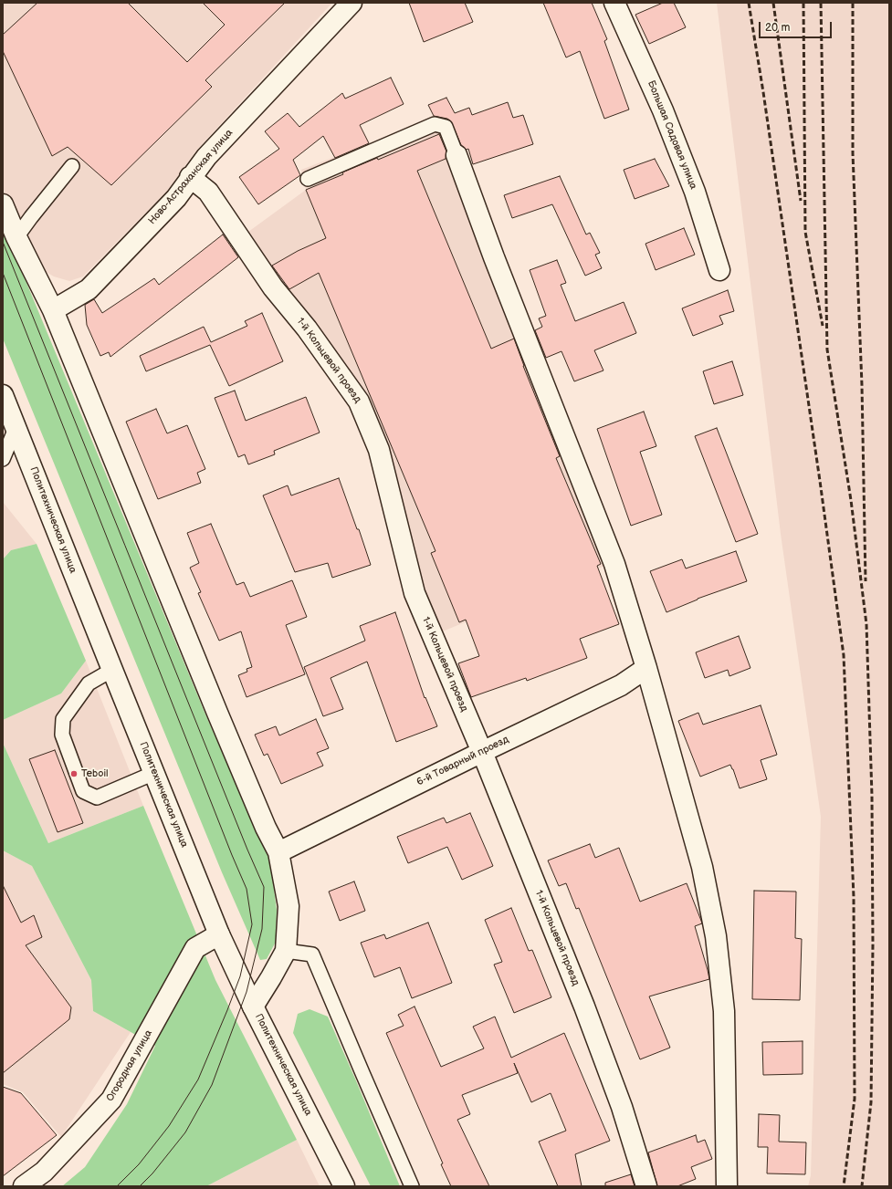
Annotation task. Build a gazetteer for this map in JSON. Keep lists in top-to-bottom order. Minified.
{"streets":{"street":["Большая Садовая улица","Ново-Астраханская улица","1-й Кольцевой проезд","Политехническая улица","6-й Товарный проезд","Огородная улица"]},"crossings":[["Ново-Астраханская улица","1-й Кольцевой проезд"],["1-й Кольцевой проезд","6-й Товарный проезд"],["Политехническая улица","Огородная улица"]],"places":["Teboil"],"scale_bar":"20 m"}
